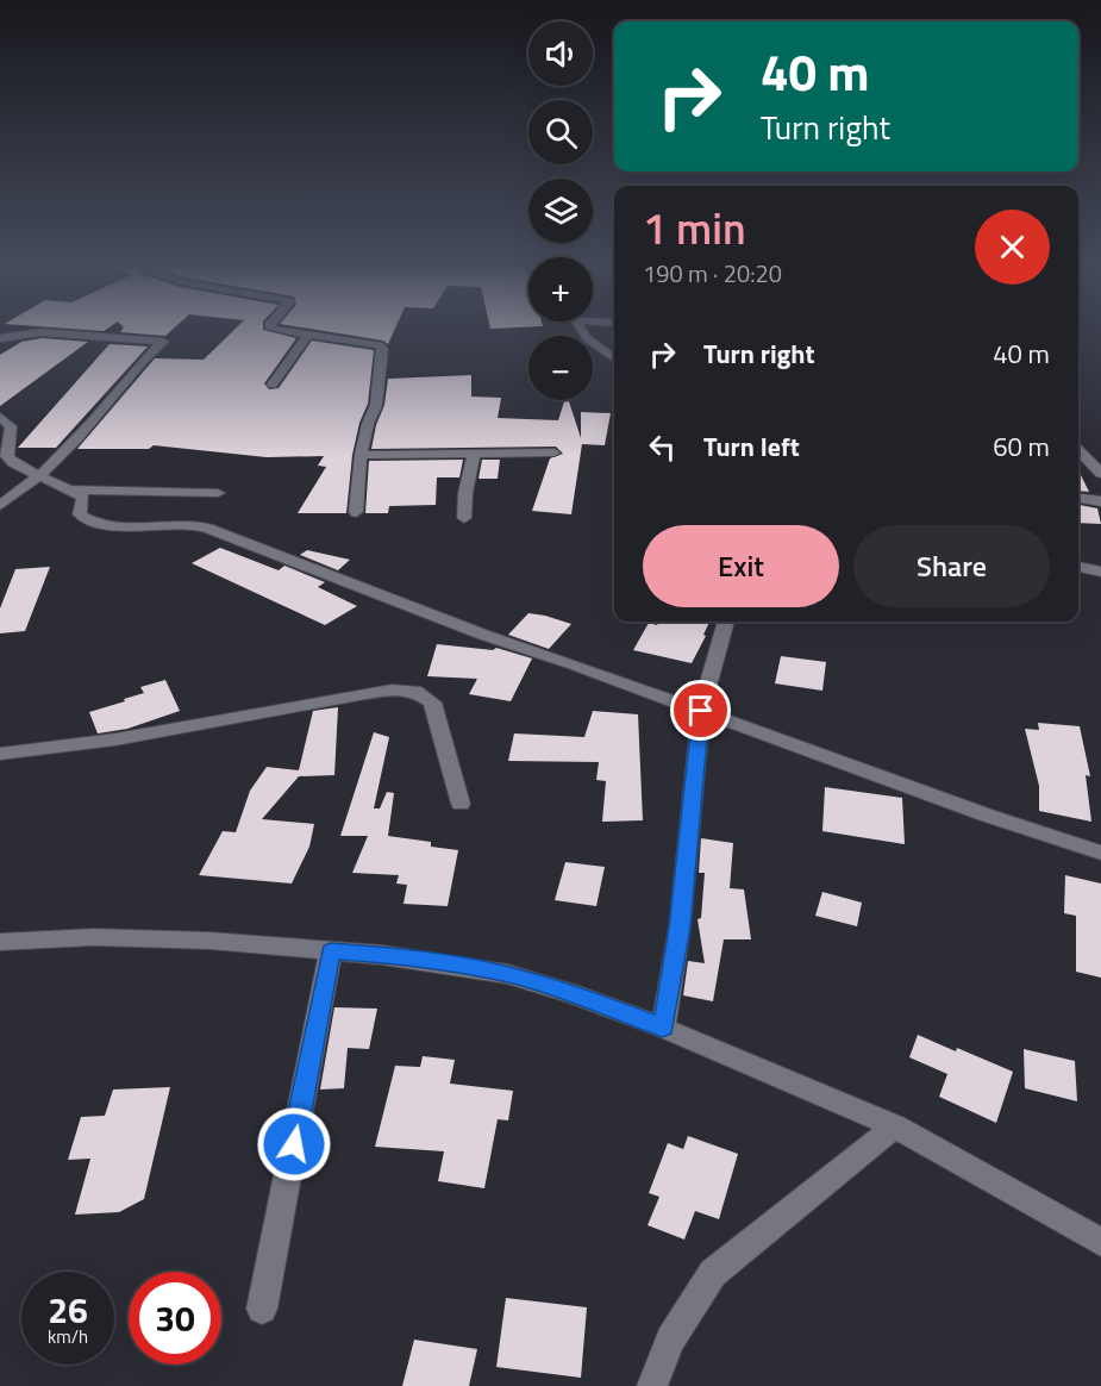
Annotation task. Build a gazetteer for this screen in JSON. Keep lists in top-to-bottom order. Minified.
{"page":{"map_buttons":["+","−"],"turn":["40 m","Turn right"],"heading":["1 min","190 m · 20:20"],"list":[{"name":"Turn right","value":"40 m"},{"name":"Turn left","value":"60 m"}],"buttons":["Exit","Share"],"speed":"26 km/h","limit":"30"}}
